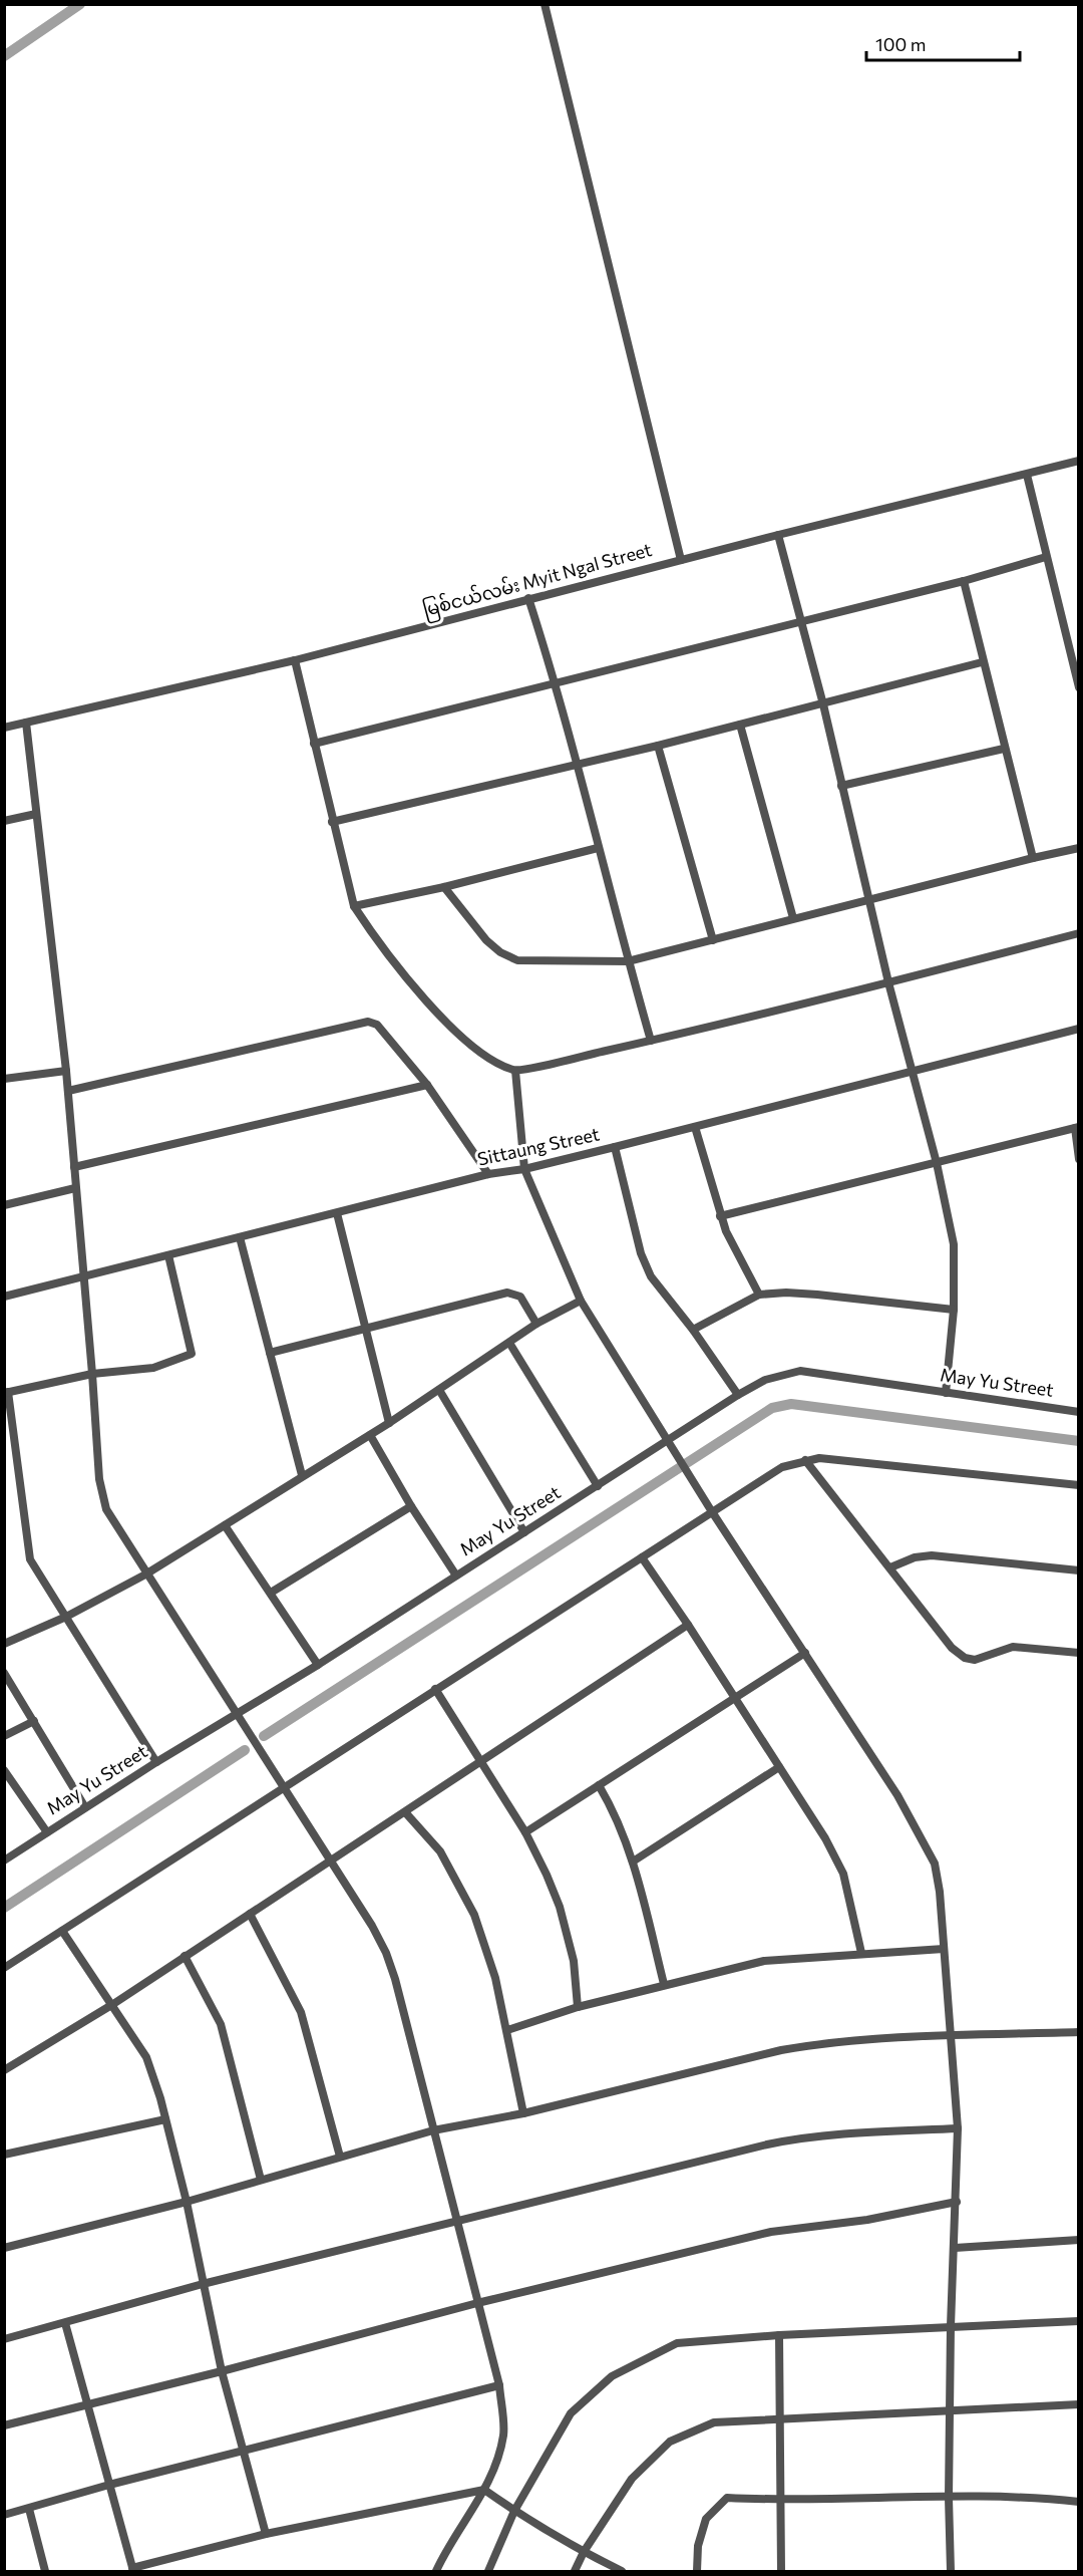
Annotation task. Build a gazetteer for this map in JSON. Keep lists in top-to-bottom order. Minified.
{"streets":{"street":["မြစ်ငယ်လမ်း Myit Ngal Street","Sittaung Street","May Yu Street"]},"scale_bar":"100 m"}
